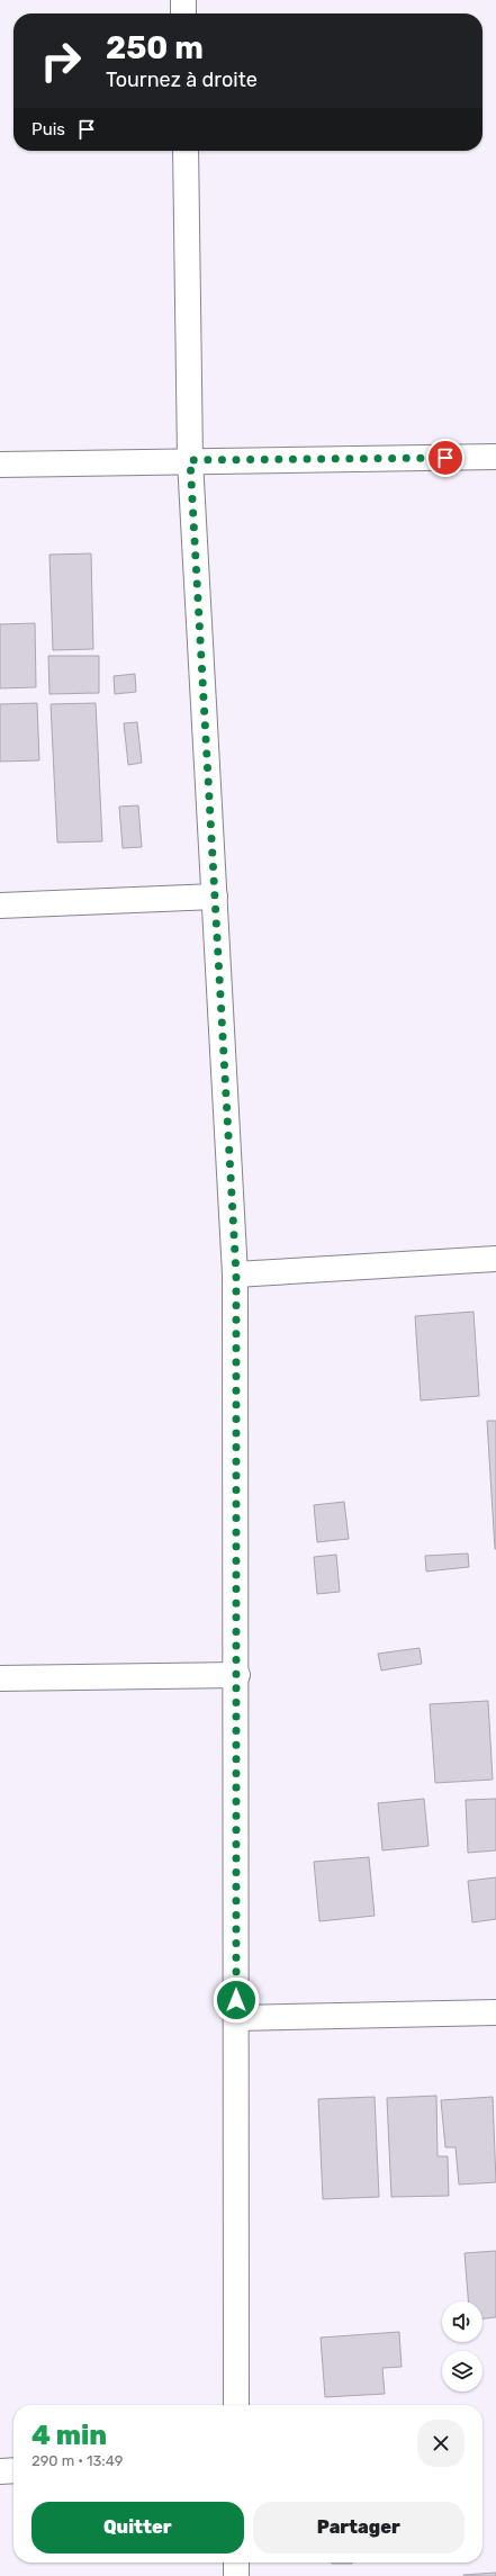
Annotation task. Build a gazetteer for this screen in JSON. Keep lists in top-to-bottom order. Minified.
{"page":{"turn":["250 m","Tournez à droite"],"then":"Puis","heading":["4 min","290 m · 13:49"],"buttons":["Quitter","Partager"]}}
